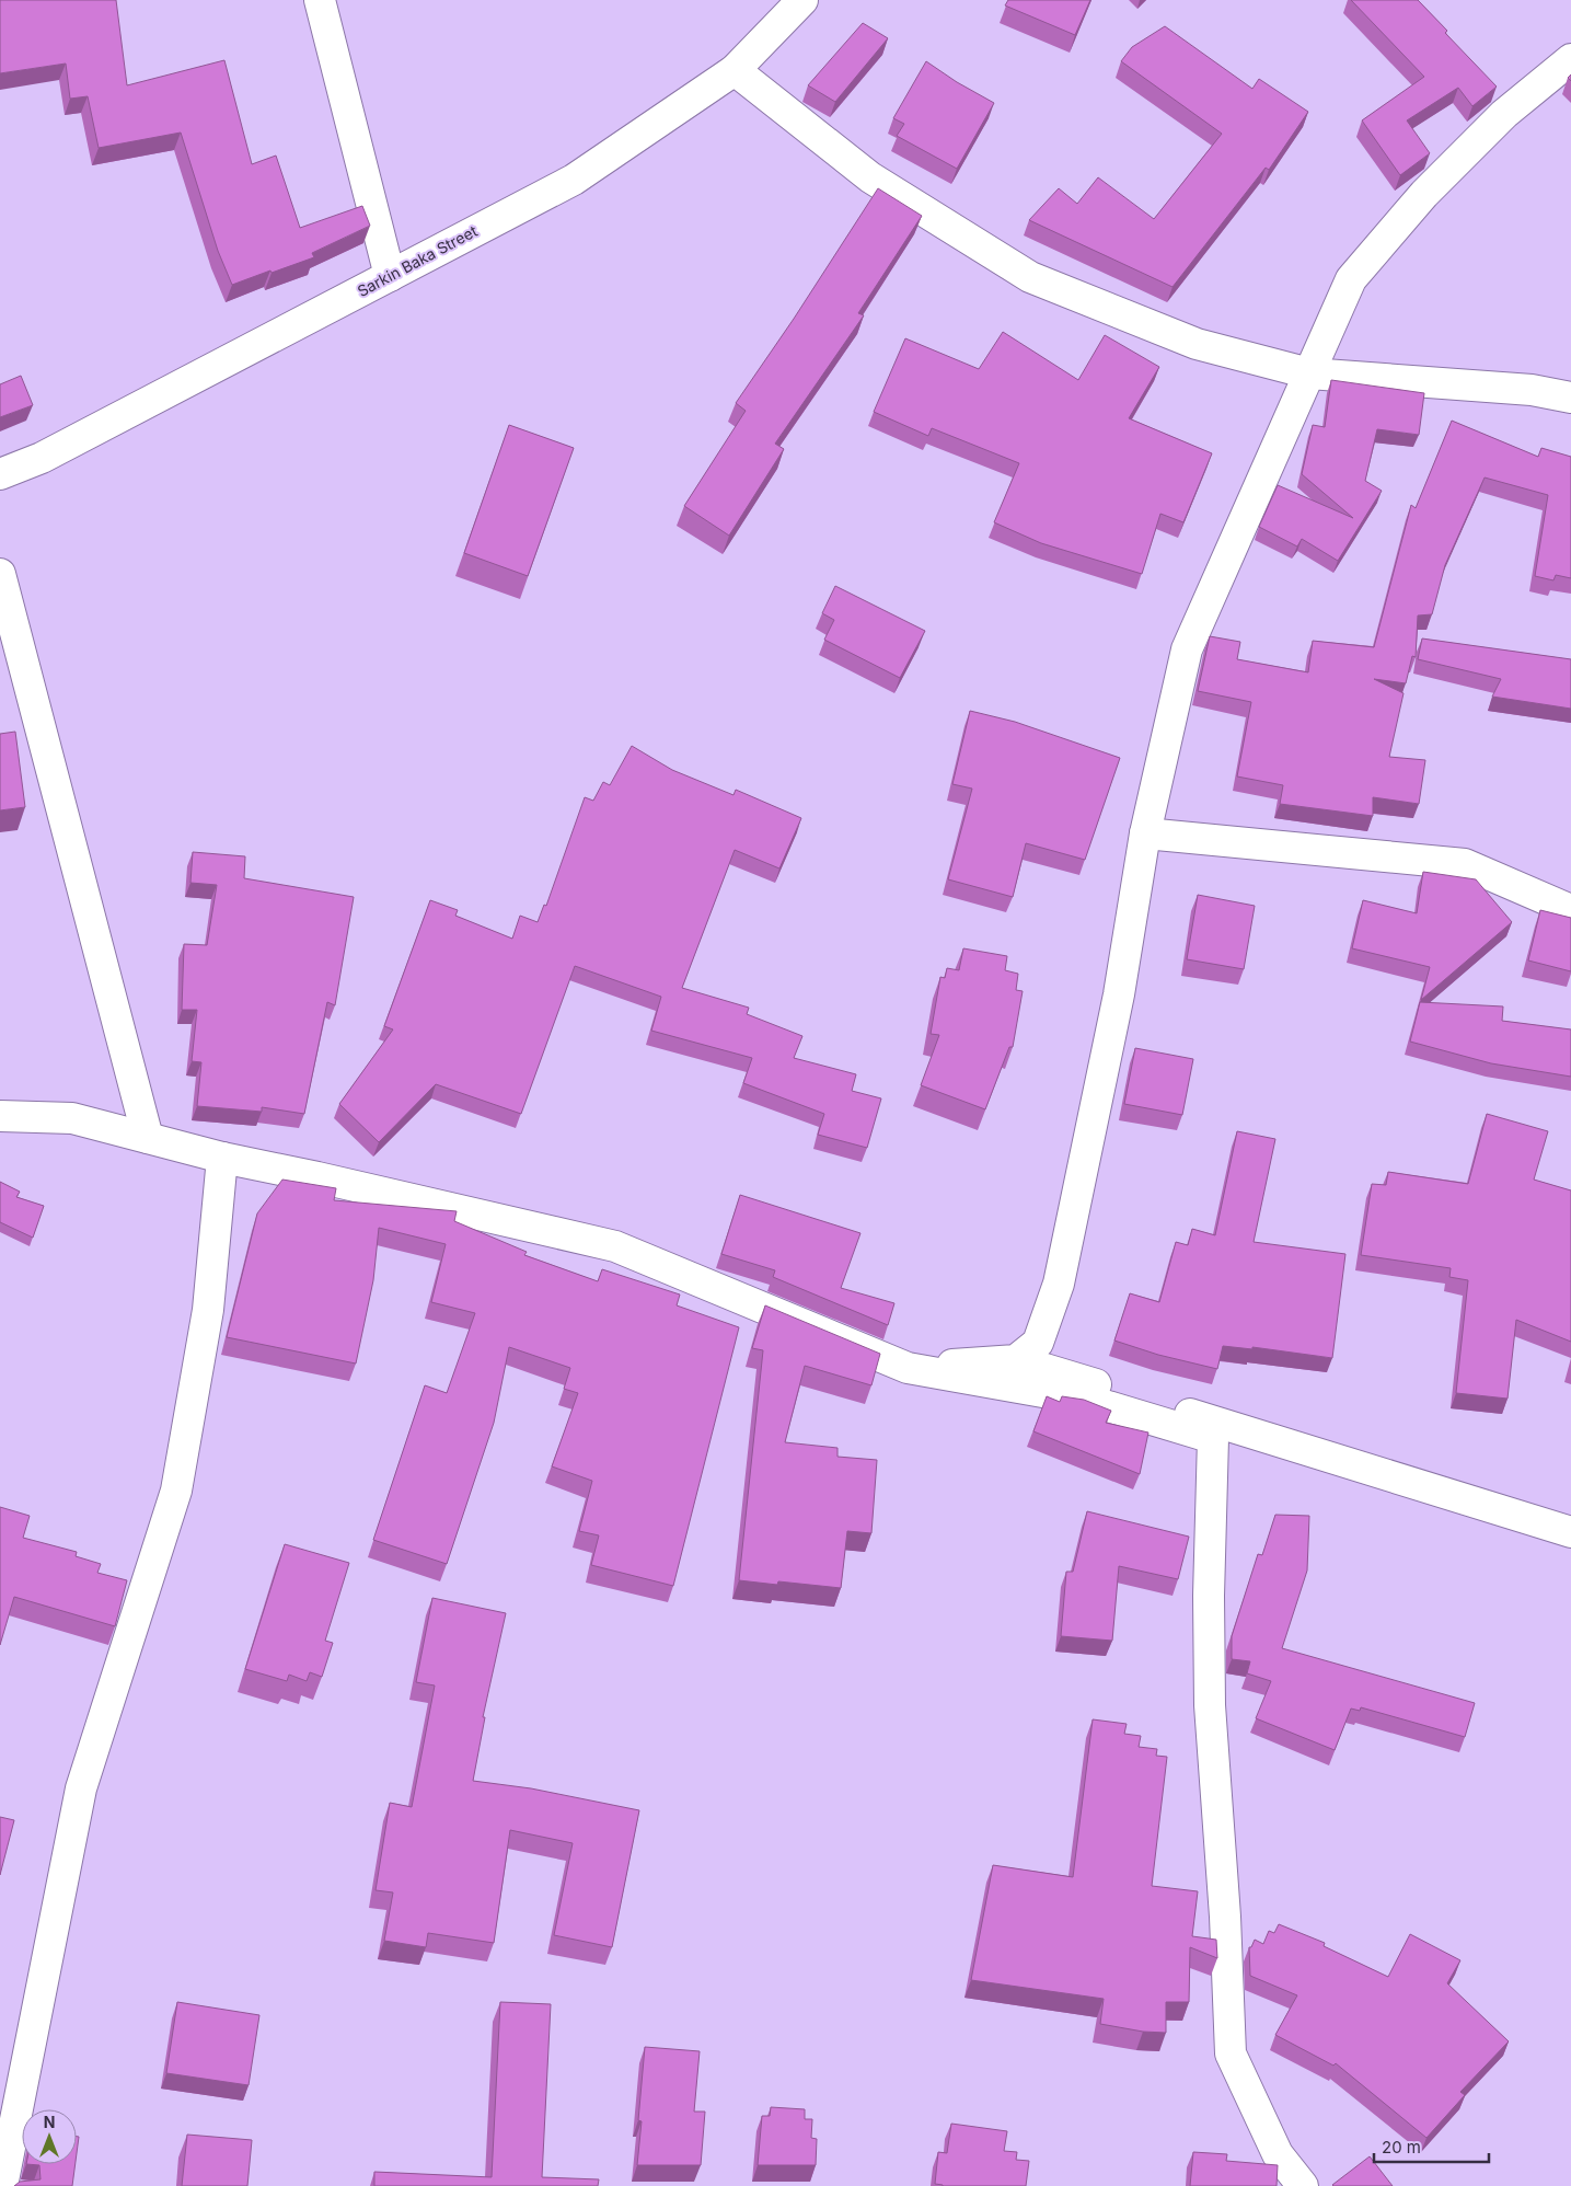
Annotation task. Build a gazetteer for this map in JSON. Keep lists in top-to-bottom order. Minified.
{"streets":{"street":["Sarkin Baka Street"]},"scale_bar":"20 m","north":"top"}
